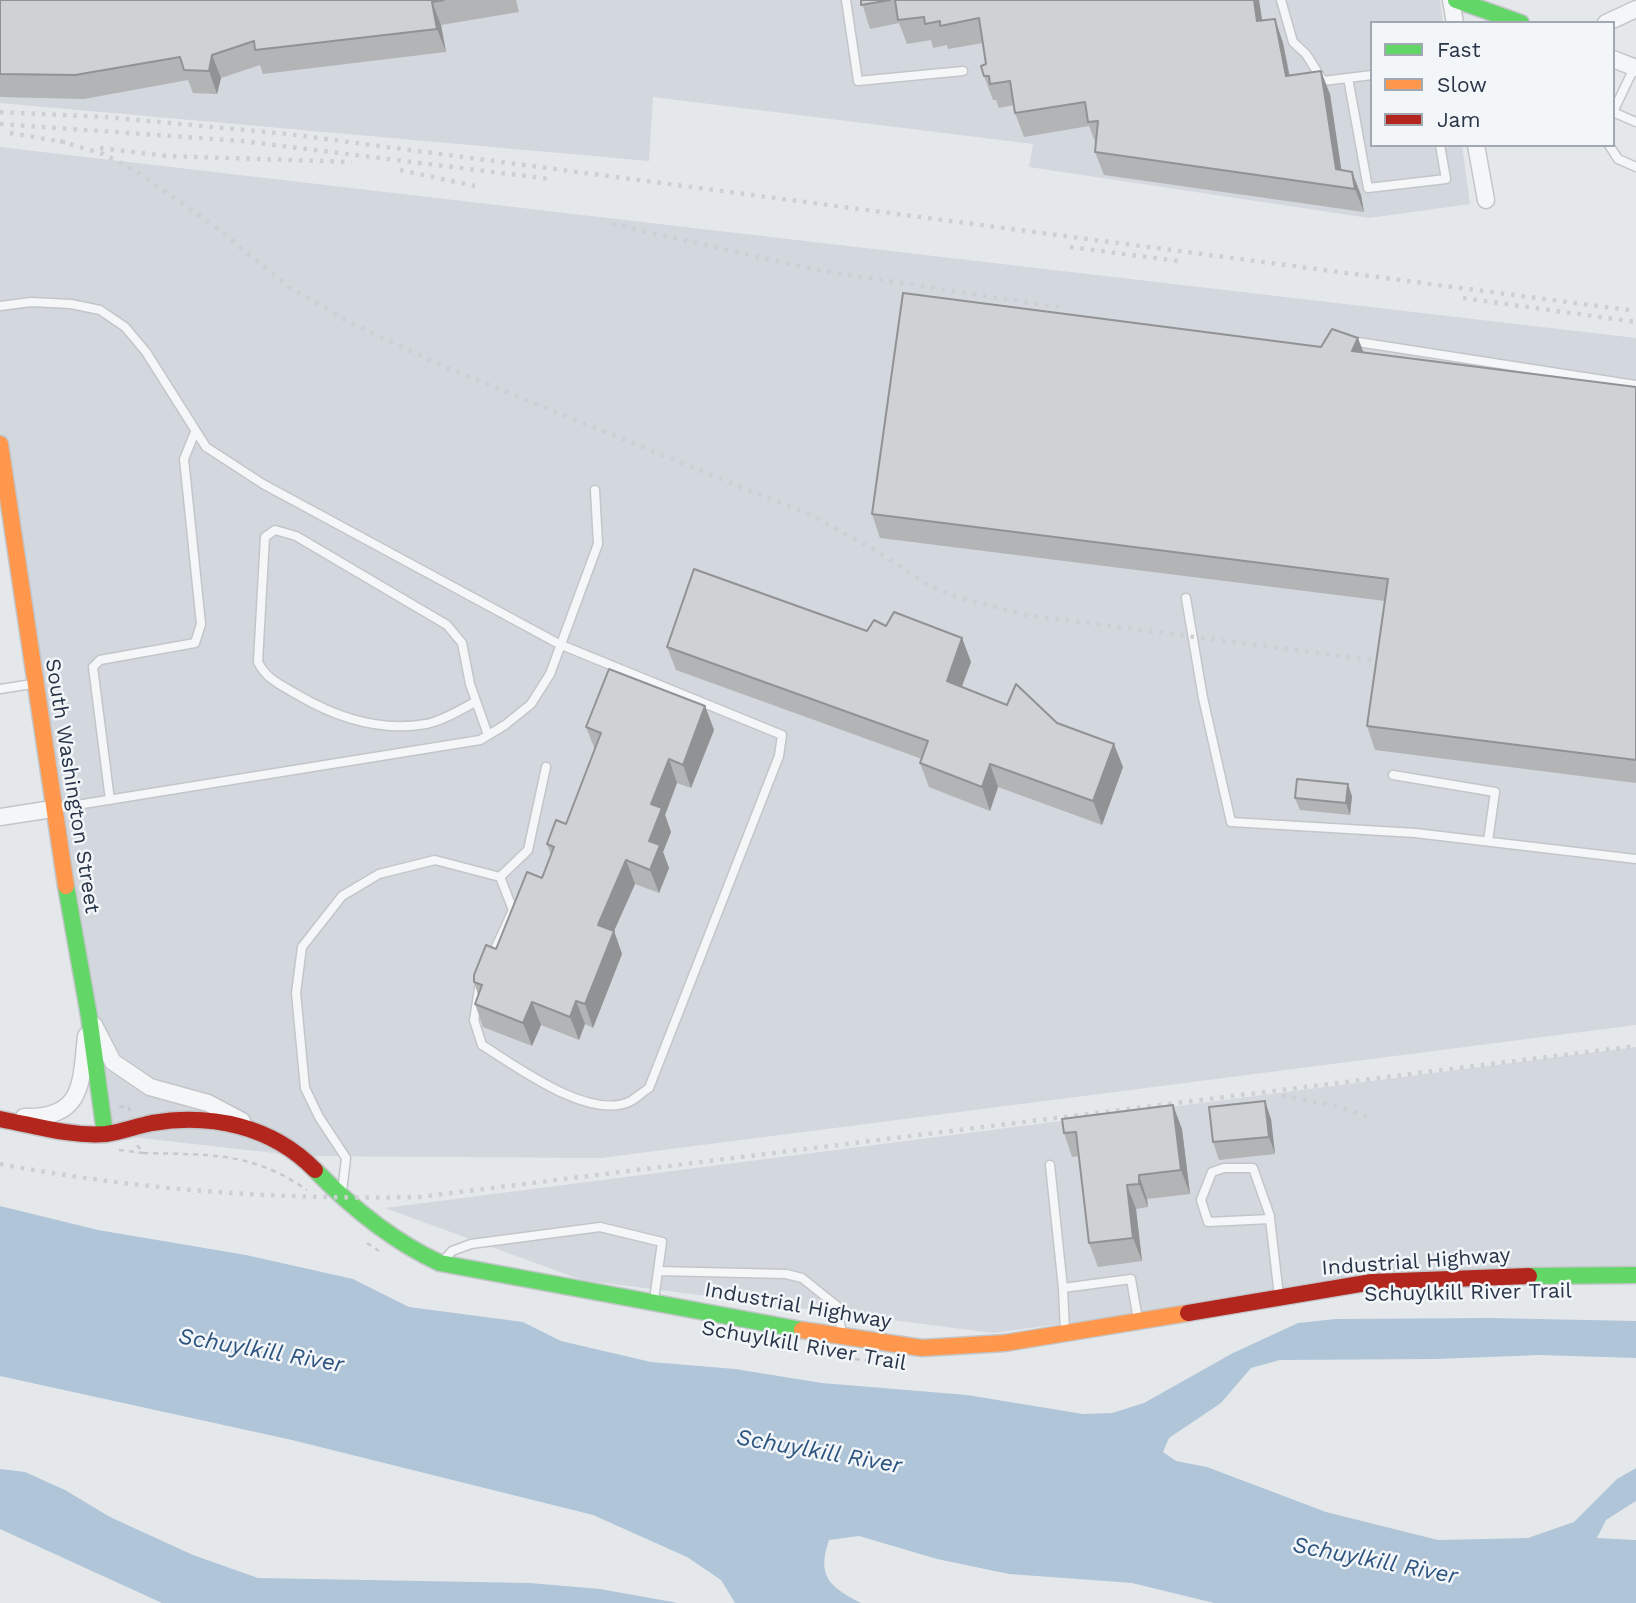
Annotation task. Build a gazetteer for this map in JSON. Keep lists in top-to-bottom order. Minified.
{"streets":{"street":["South Washington Street","Industrial Highway"],"path":["Schuylkill River Trail"]},"crossings":[["South Washington Street","Industrial Highway"]],"water":["Schuylkill River"],"legend":["Fast","Slow","Jam"]}
